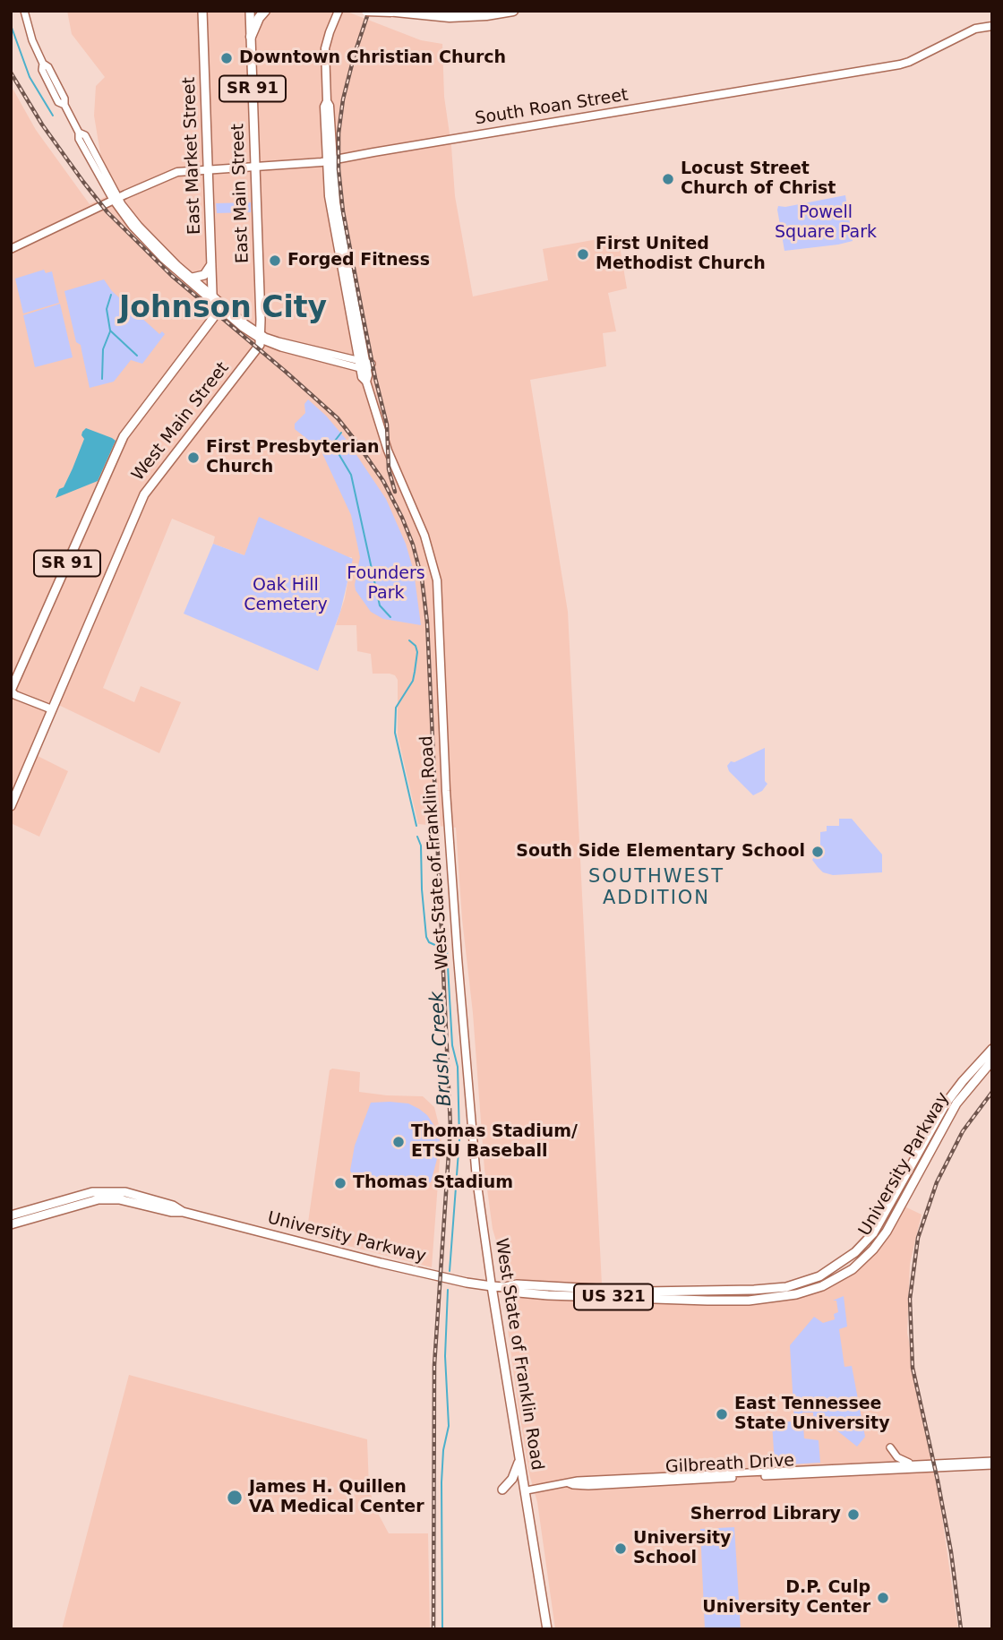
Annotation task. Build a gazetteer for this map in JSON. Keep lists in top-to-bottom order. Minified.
{"streets":{"main road":["SR 91","South Roan Street","East Market Street","East Main Street","West Main Street","West State of Franklin Road","University Parkway","US 321"],"street":["Gilbreath Drive"]},"crossings":[["SR 91","East Market Street"],["South Roan Street","East Market Street"],["South Roan Street","East Main Street"],["South Roan Street","West State of Franklin Road"],["East Main Street","West Main Street"],["West State of Franklin Road","University Parkway"],["West State of Franklin Road","Gilbreath Drive"]],"districts":["Johnson City","SOUTHWEST ADDITION"],"water":["Brush Creek"],"parks":["Powell Square Park","Founders Park","Oak Hill Cemetery"],"places":["Downtown Christian Church","Locust Street Church of Christ","First United Methodist Church","Forged Fitness","First Presbyterian Church","South Side Elementary School","Thomas Stadium/ ETSU Baseball","Thomas Stadium","East Tennessee State University","James H. Quillen VA Medical Center","Sherrod Library","University School","D.P. Culp University Center"]}
